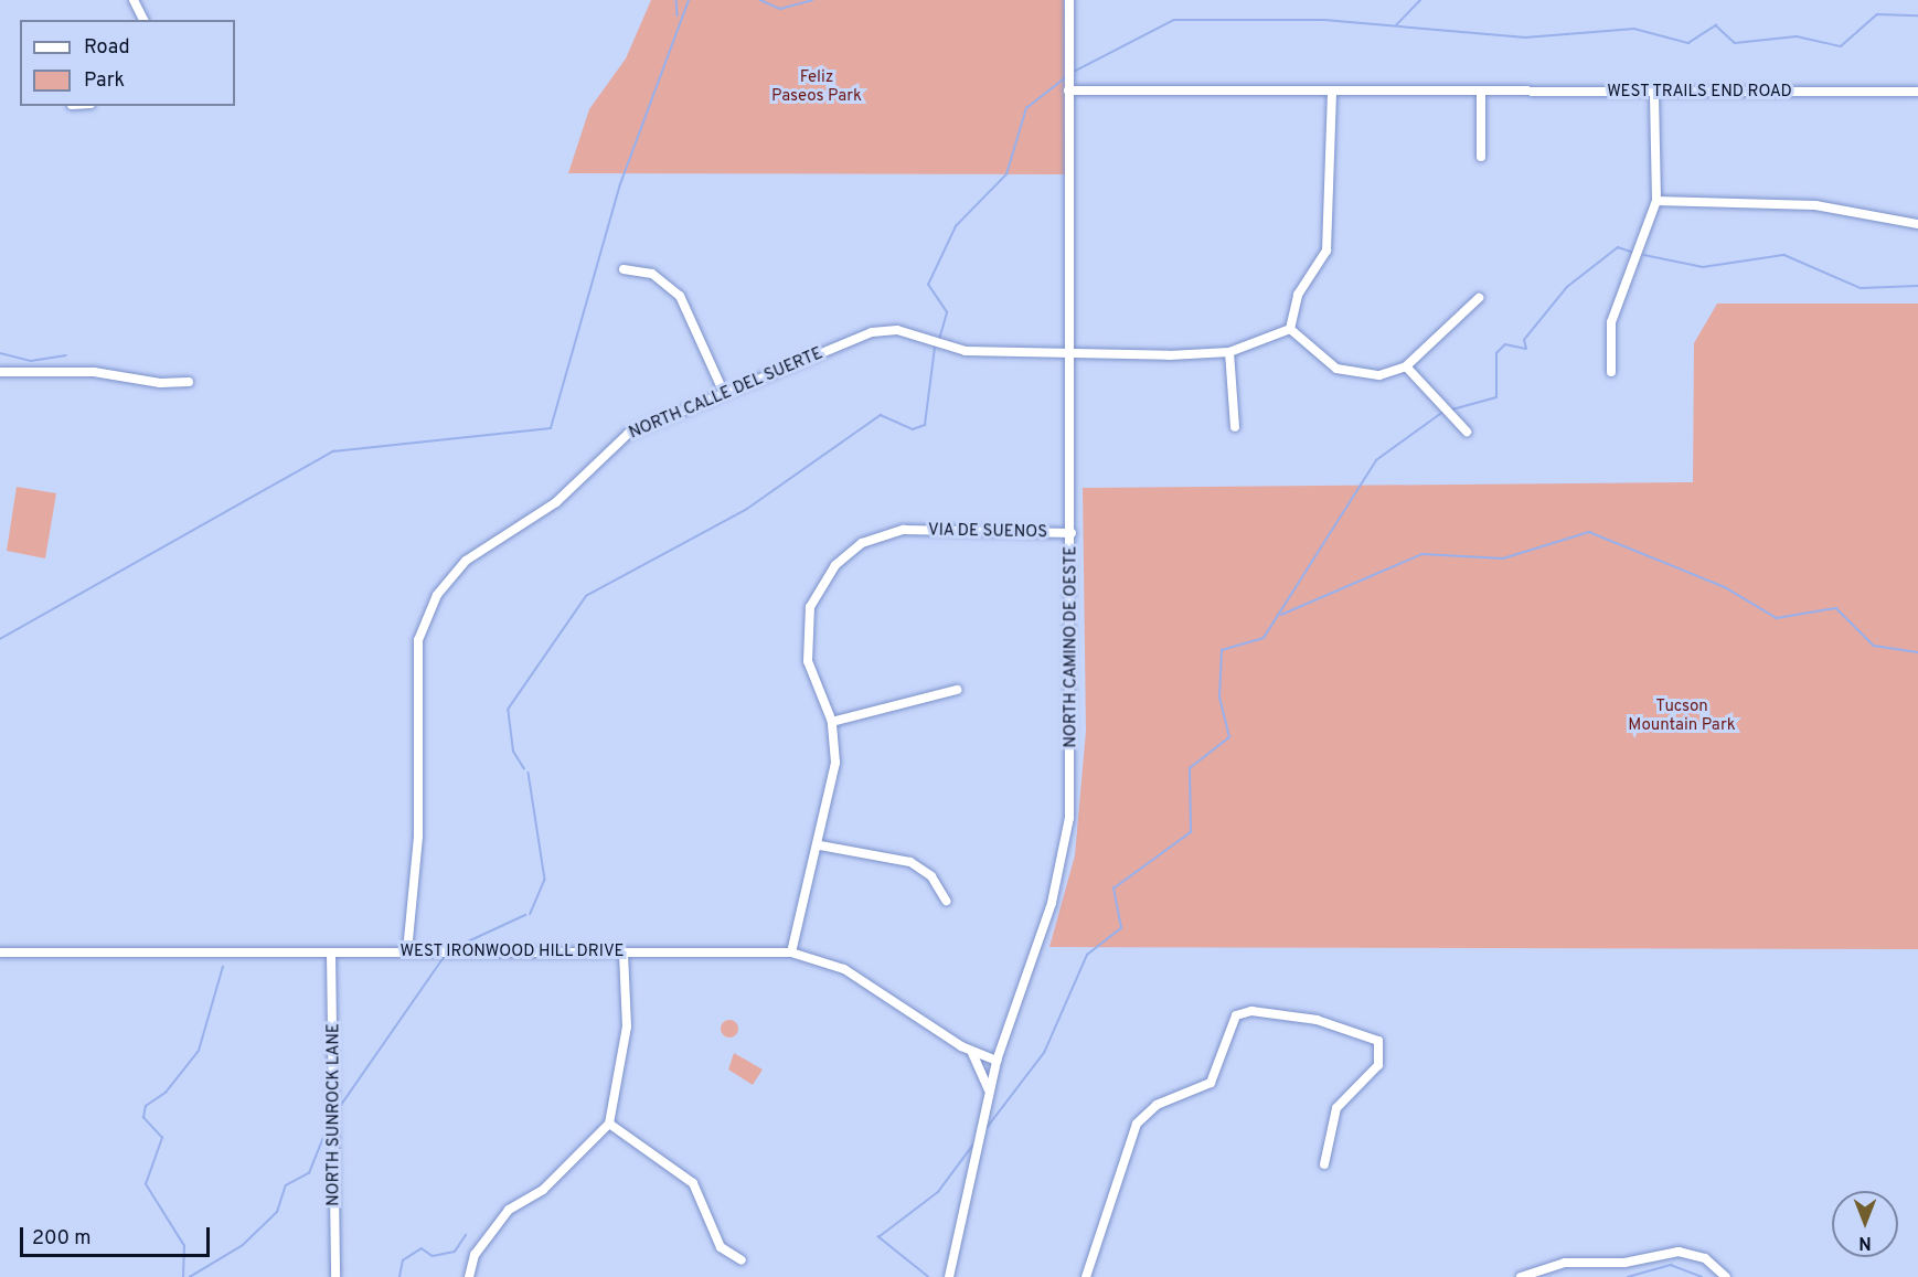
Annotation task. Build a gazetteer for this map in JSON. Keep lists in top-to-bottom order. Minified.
{"streets":{"street":["WEST TRAILS END ROAD","NORTH CALLE DEL SUERTE","VIA DE SUENOS","NORTH CAMINO DE OESTE","WEST IRONWOOD HILL DRIVE","NORTH SUNROCK LANE"]},"crossings":[["WEST TRAILS END ROAD","NORTH CAMINO DE OESTE"],["NORTH CALLE DEL SUERTE","NORTH CAMINO DE OESTE"],["NORTH CALLE DEL SUERTE","WEST IRONWOOD HILL DRIVE"],["VIA DE SUENOS","NORTH CAMINO DE OESTE"],["VIA DE SUENOS","WEST IRONWOOD HILL DRIVE"],["NORTH CAMINO DE OESTE","WEST IRONWOOD HILL DRIVE"],["WEST IRONWOOD HILL DRIVE","NORTH SUNROCK LANE"]],"parks":["Feliz Paseos Park","Tucson Mountain Park"],"legend":["Road","Park"],"scale_bar":"200 m","north":"bottom"}
